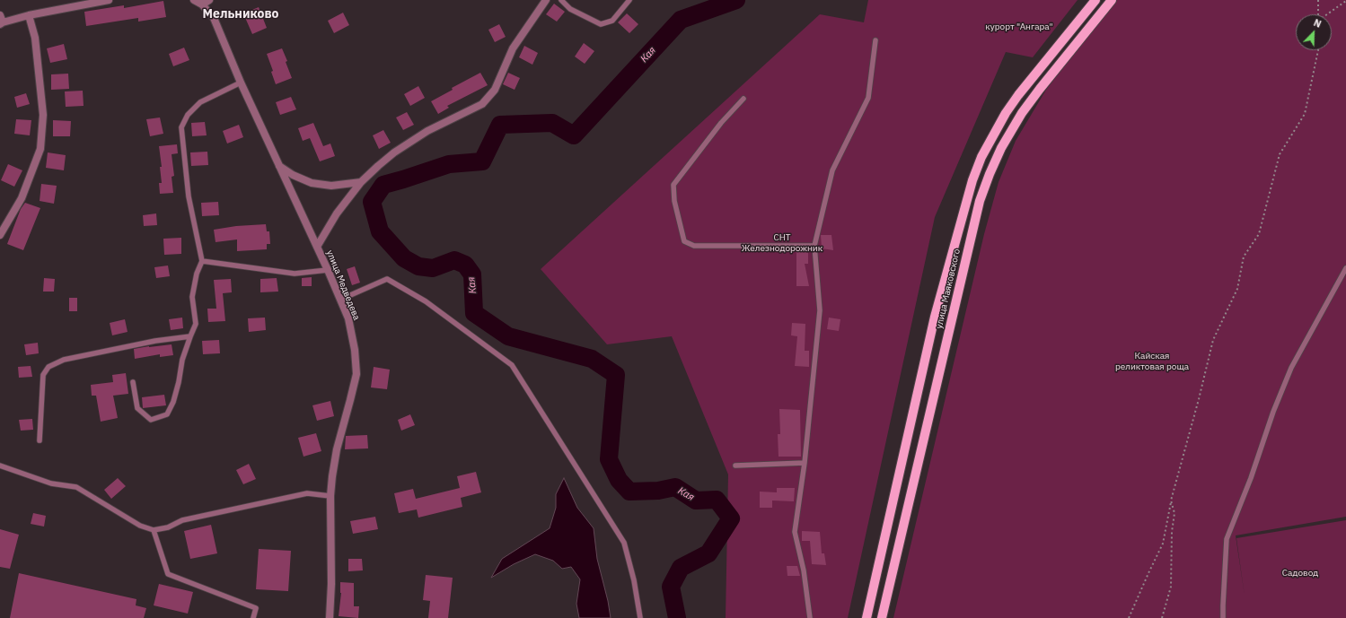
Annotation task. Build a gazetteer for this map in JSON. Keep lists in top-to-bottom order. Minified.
{"streets":{"main road":["улица Маяковского"],"street":["улица Медведева"]},"districts":["Мельниково"],"water":["Кая"],"parks":["курорт \"Ангара\"","СНТ Железнодорожник","Кайская реликтовая роща","Садовод"],"north":"top right"}
